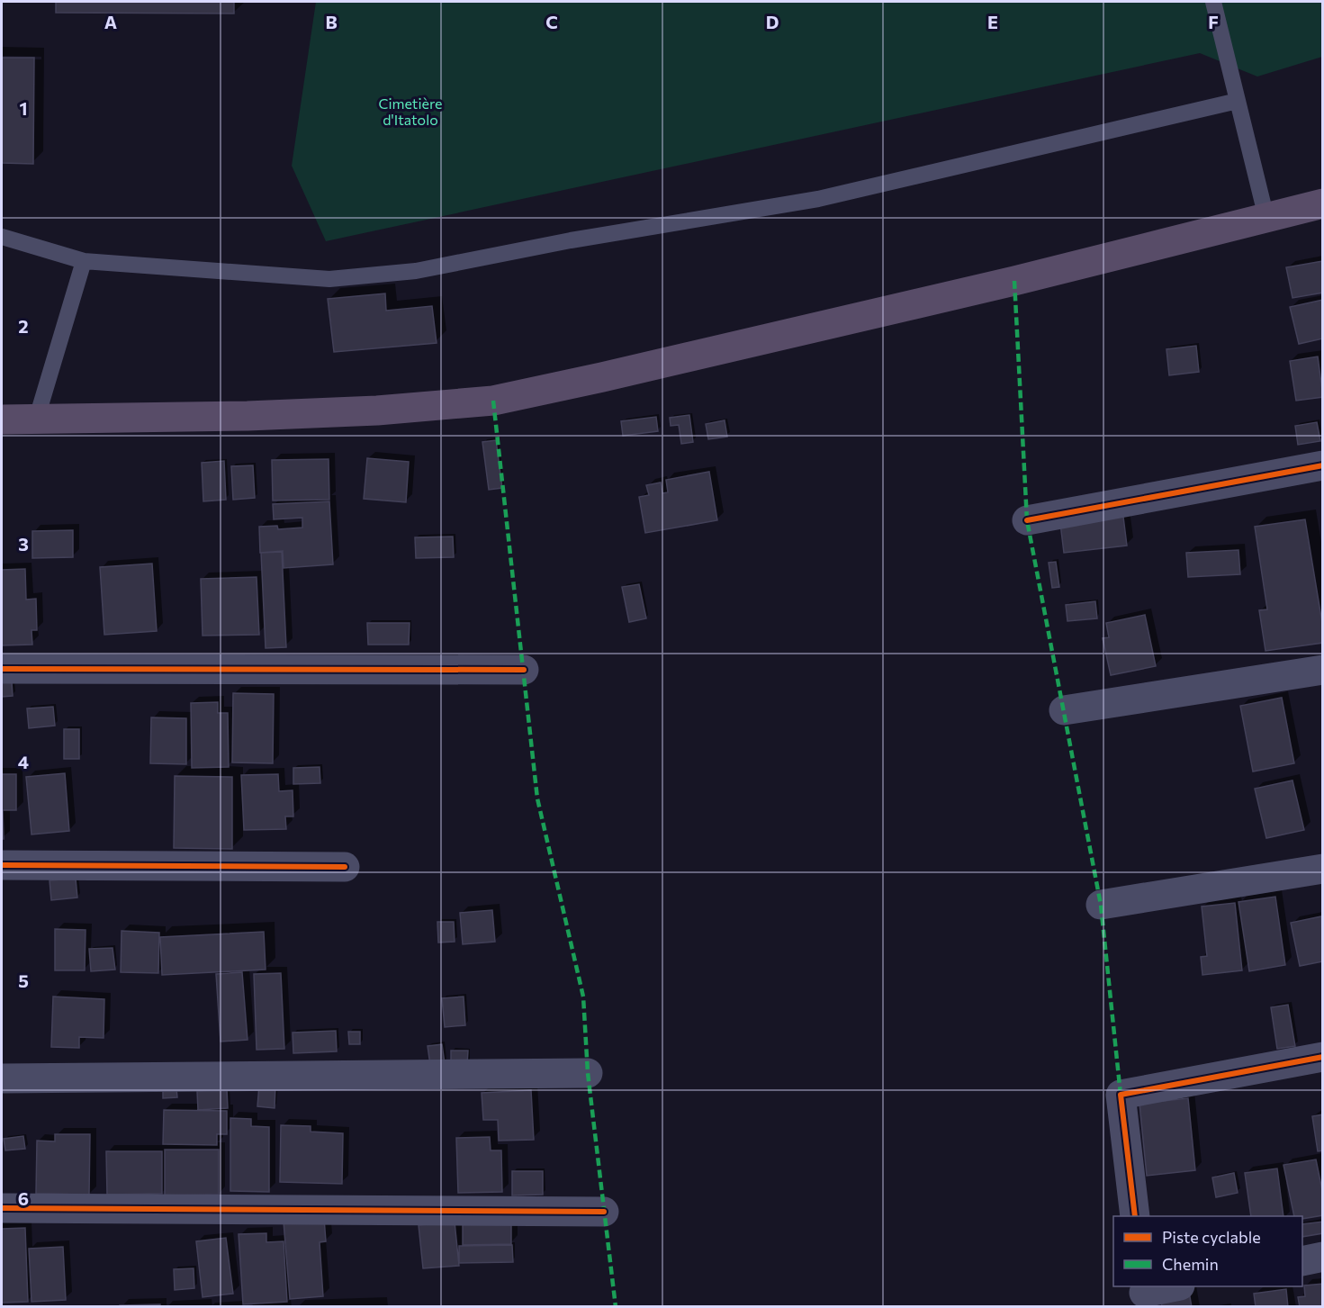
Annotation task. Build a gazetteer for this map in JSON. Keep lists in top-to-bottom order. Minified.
{"parks":["Cimetière d'Itatolo"],"legend":["Piste cyclable","Chemin"],"grid":{"columns":["A","B","C","D","E","F"],"rows":["1","2","3","4","5","6"]}}
